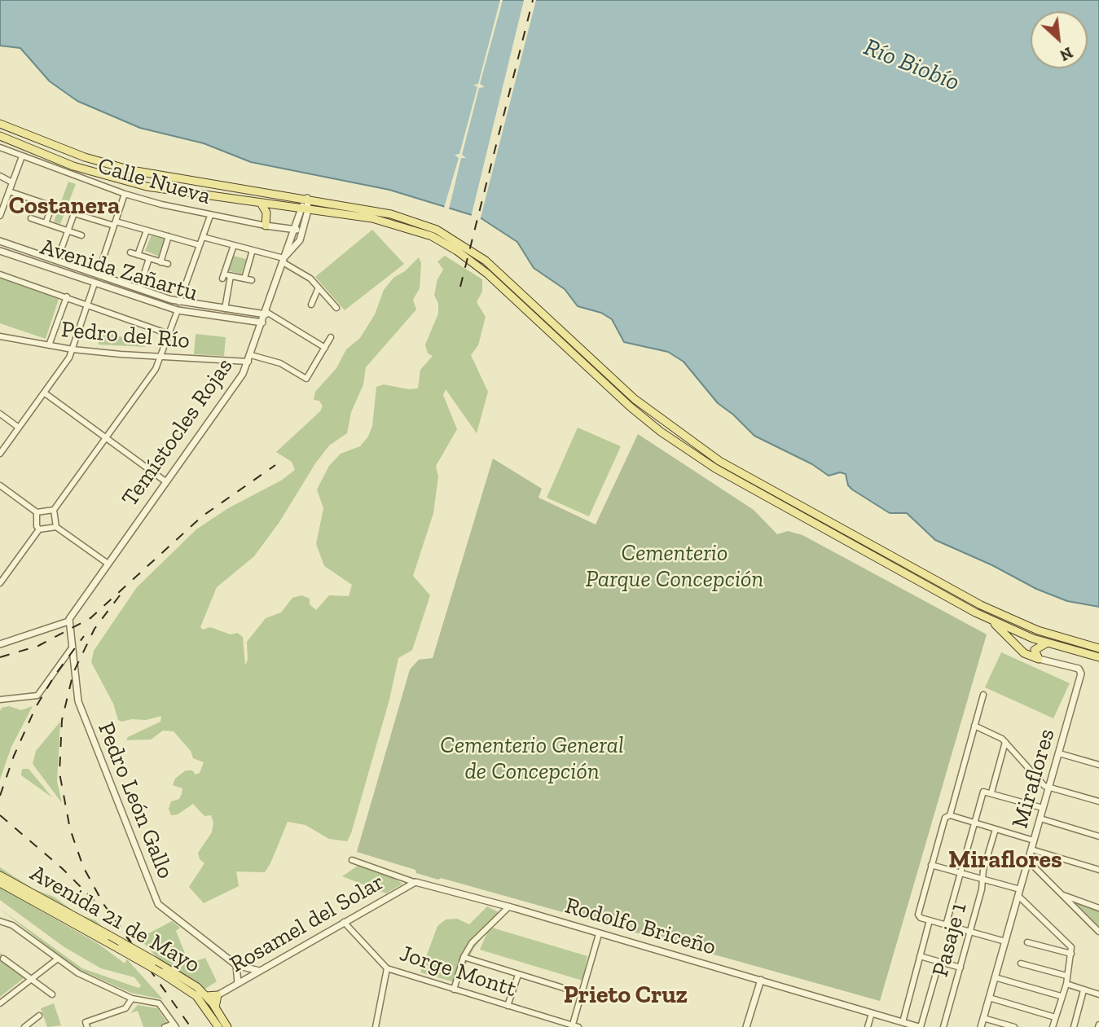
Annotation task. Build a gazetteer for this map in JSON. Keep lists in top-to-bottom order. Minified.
{"streets":{"main road":["Avenida 21 de Mayo"],"street":["Calle Nueva","Avenida Zañartu","Pedro del Río","Temístocles Rojas","Miraflores","Pedro León Gallo","Rosamel del Solar","Rodolfo Briceño","Pasaje 1","Jorge Montt"]},"crossings":[["Calle Nueva","Temístocles Rojas"],["Avenida Zañartu","Temístocles Rojas"],["Pedro del Río","Temístocles Rojas"],["Temístocles Rojas","Pedro León Gallo"],["Pedro León Gallo","Rosamel del Solar"],["Rosamel del Solar","Rodolfo Briceño"],["Rosamel del Solar","Jorge Montt"]],"districts":["Costanera","Miraflores","Prieto Cruz"],"water":["Río Biobío"],"parks":["Cementerio Parque Concepción","Cementerio General de Concepción"],"north":"bottom right"}
